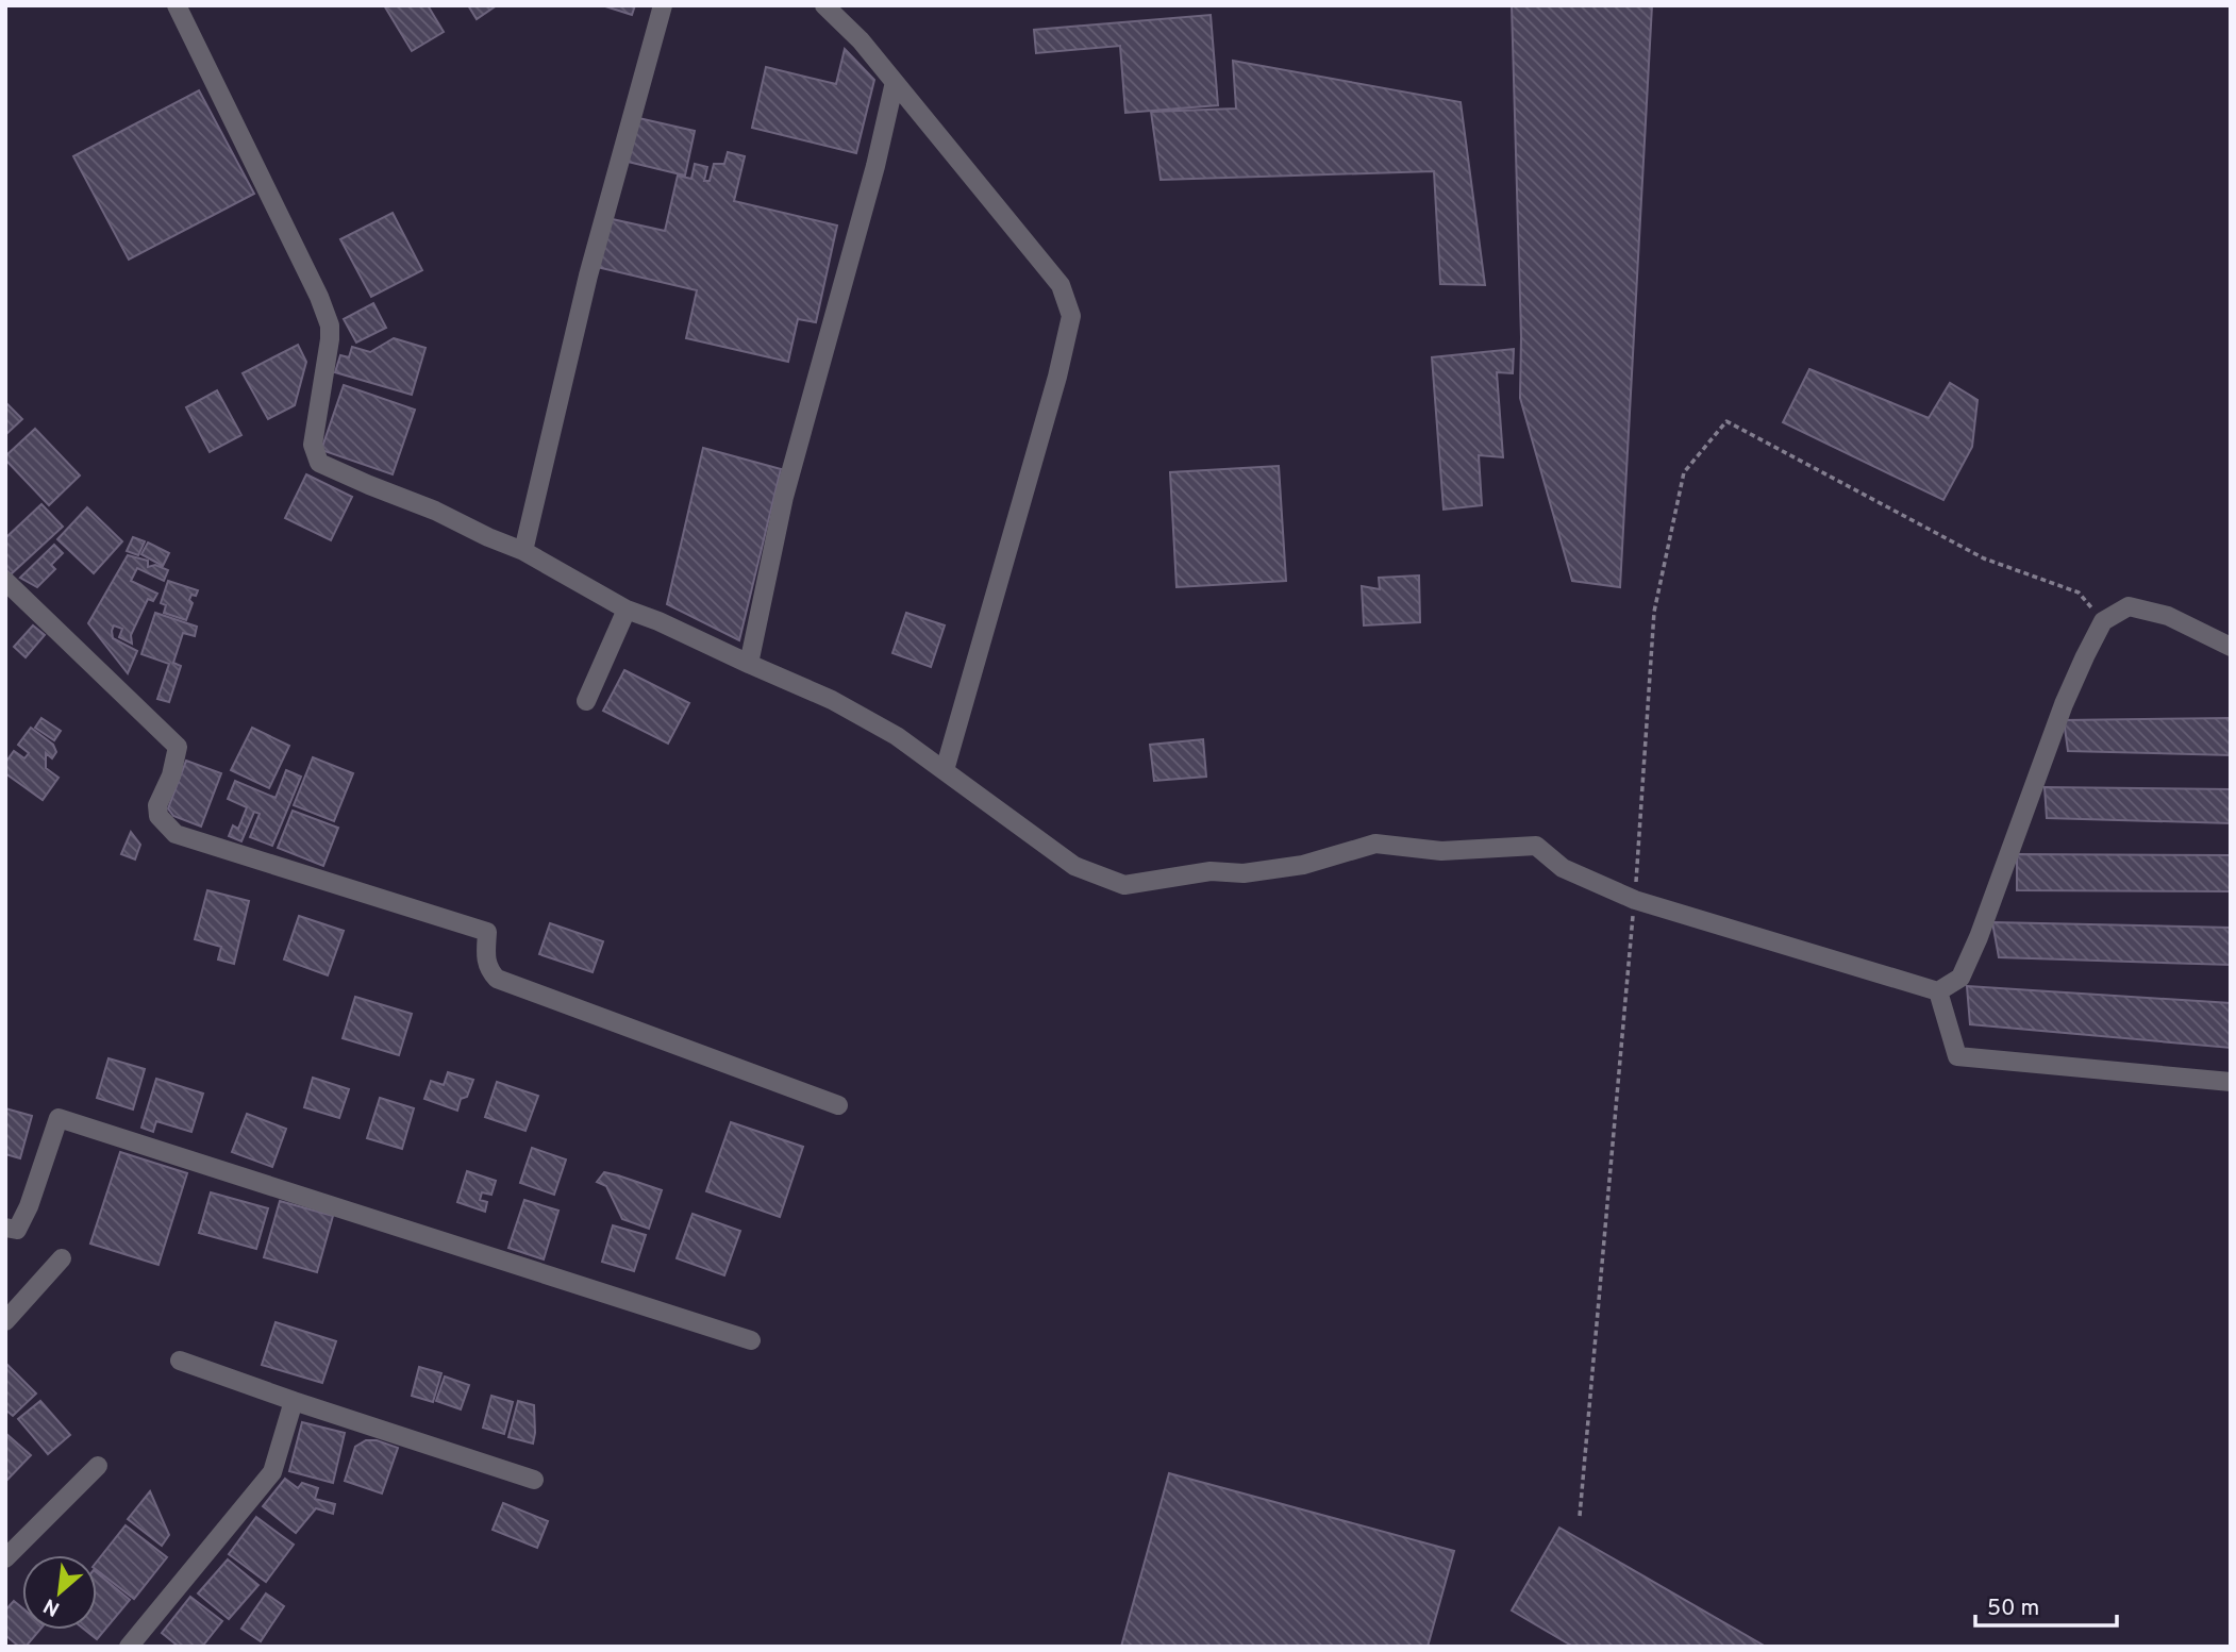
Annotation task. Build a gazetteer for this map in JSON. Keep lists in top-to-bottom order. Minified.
{"scale_bar":"50 m","north":"bottom left"}
